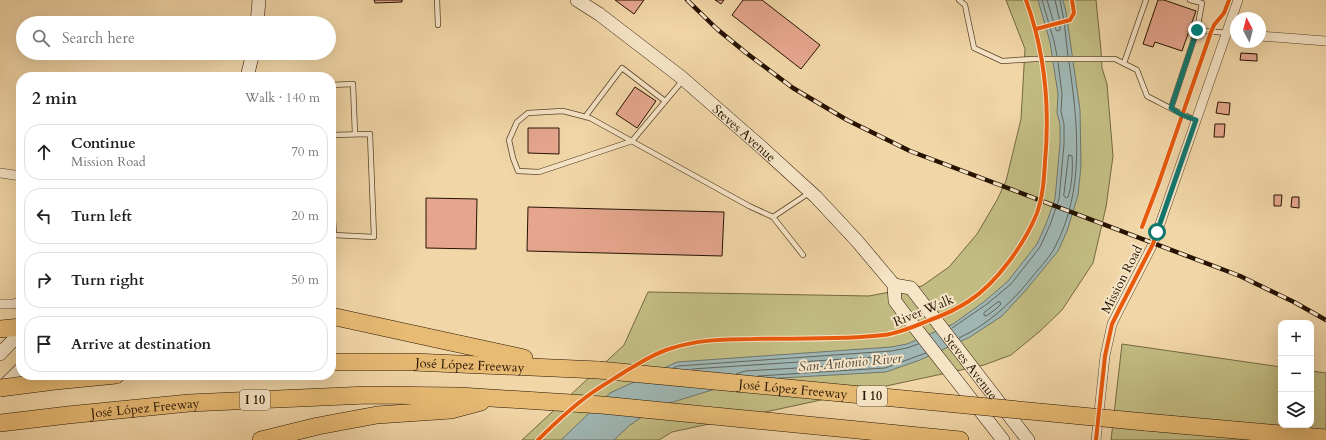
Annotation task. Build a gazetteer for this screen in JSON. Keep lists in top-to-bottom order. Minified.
{"streets":{"highway":["José López Freeway","I 10"],"main road":["Steves Avenue"],"street":["Mission Road"],"cycle path":["River Walk"]},"water":["San Antonio River"],"north":"top","page":{"search":"Search here","heading":["2 min","Walk · 140 m"],"list":[["Continue","Mission Road","70 m"],["Turn left","20 m"],["Turn right","50 m"],"Arrive at destination"],"map_buttons":["+","−"]}}
